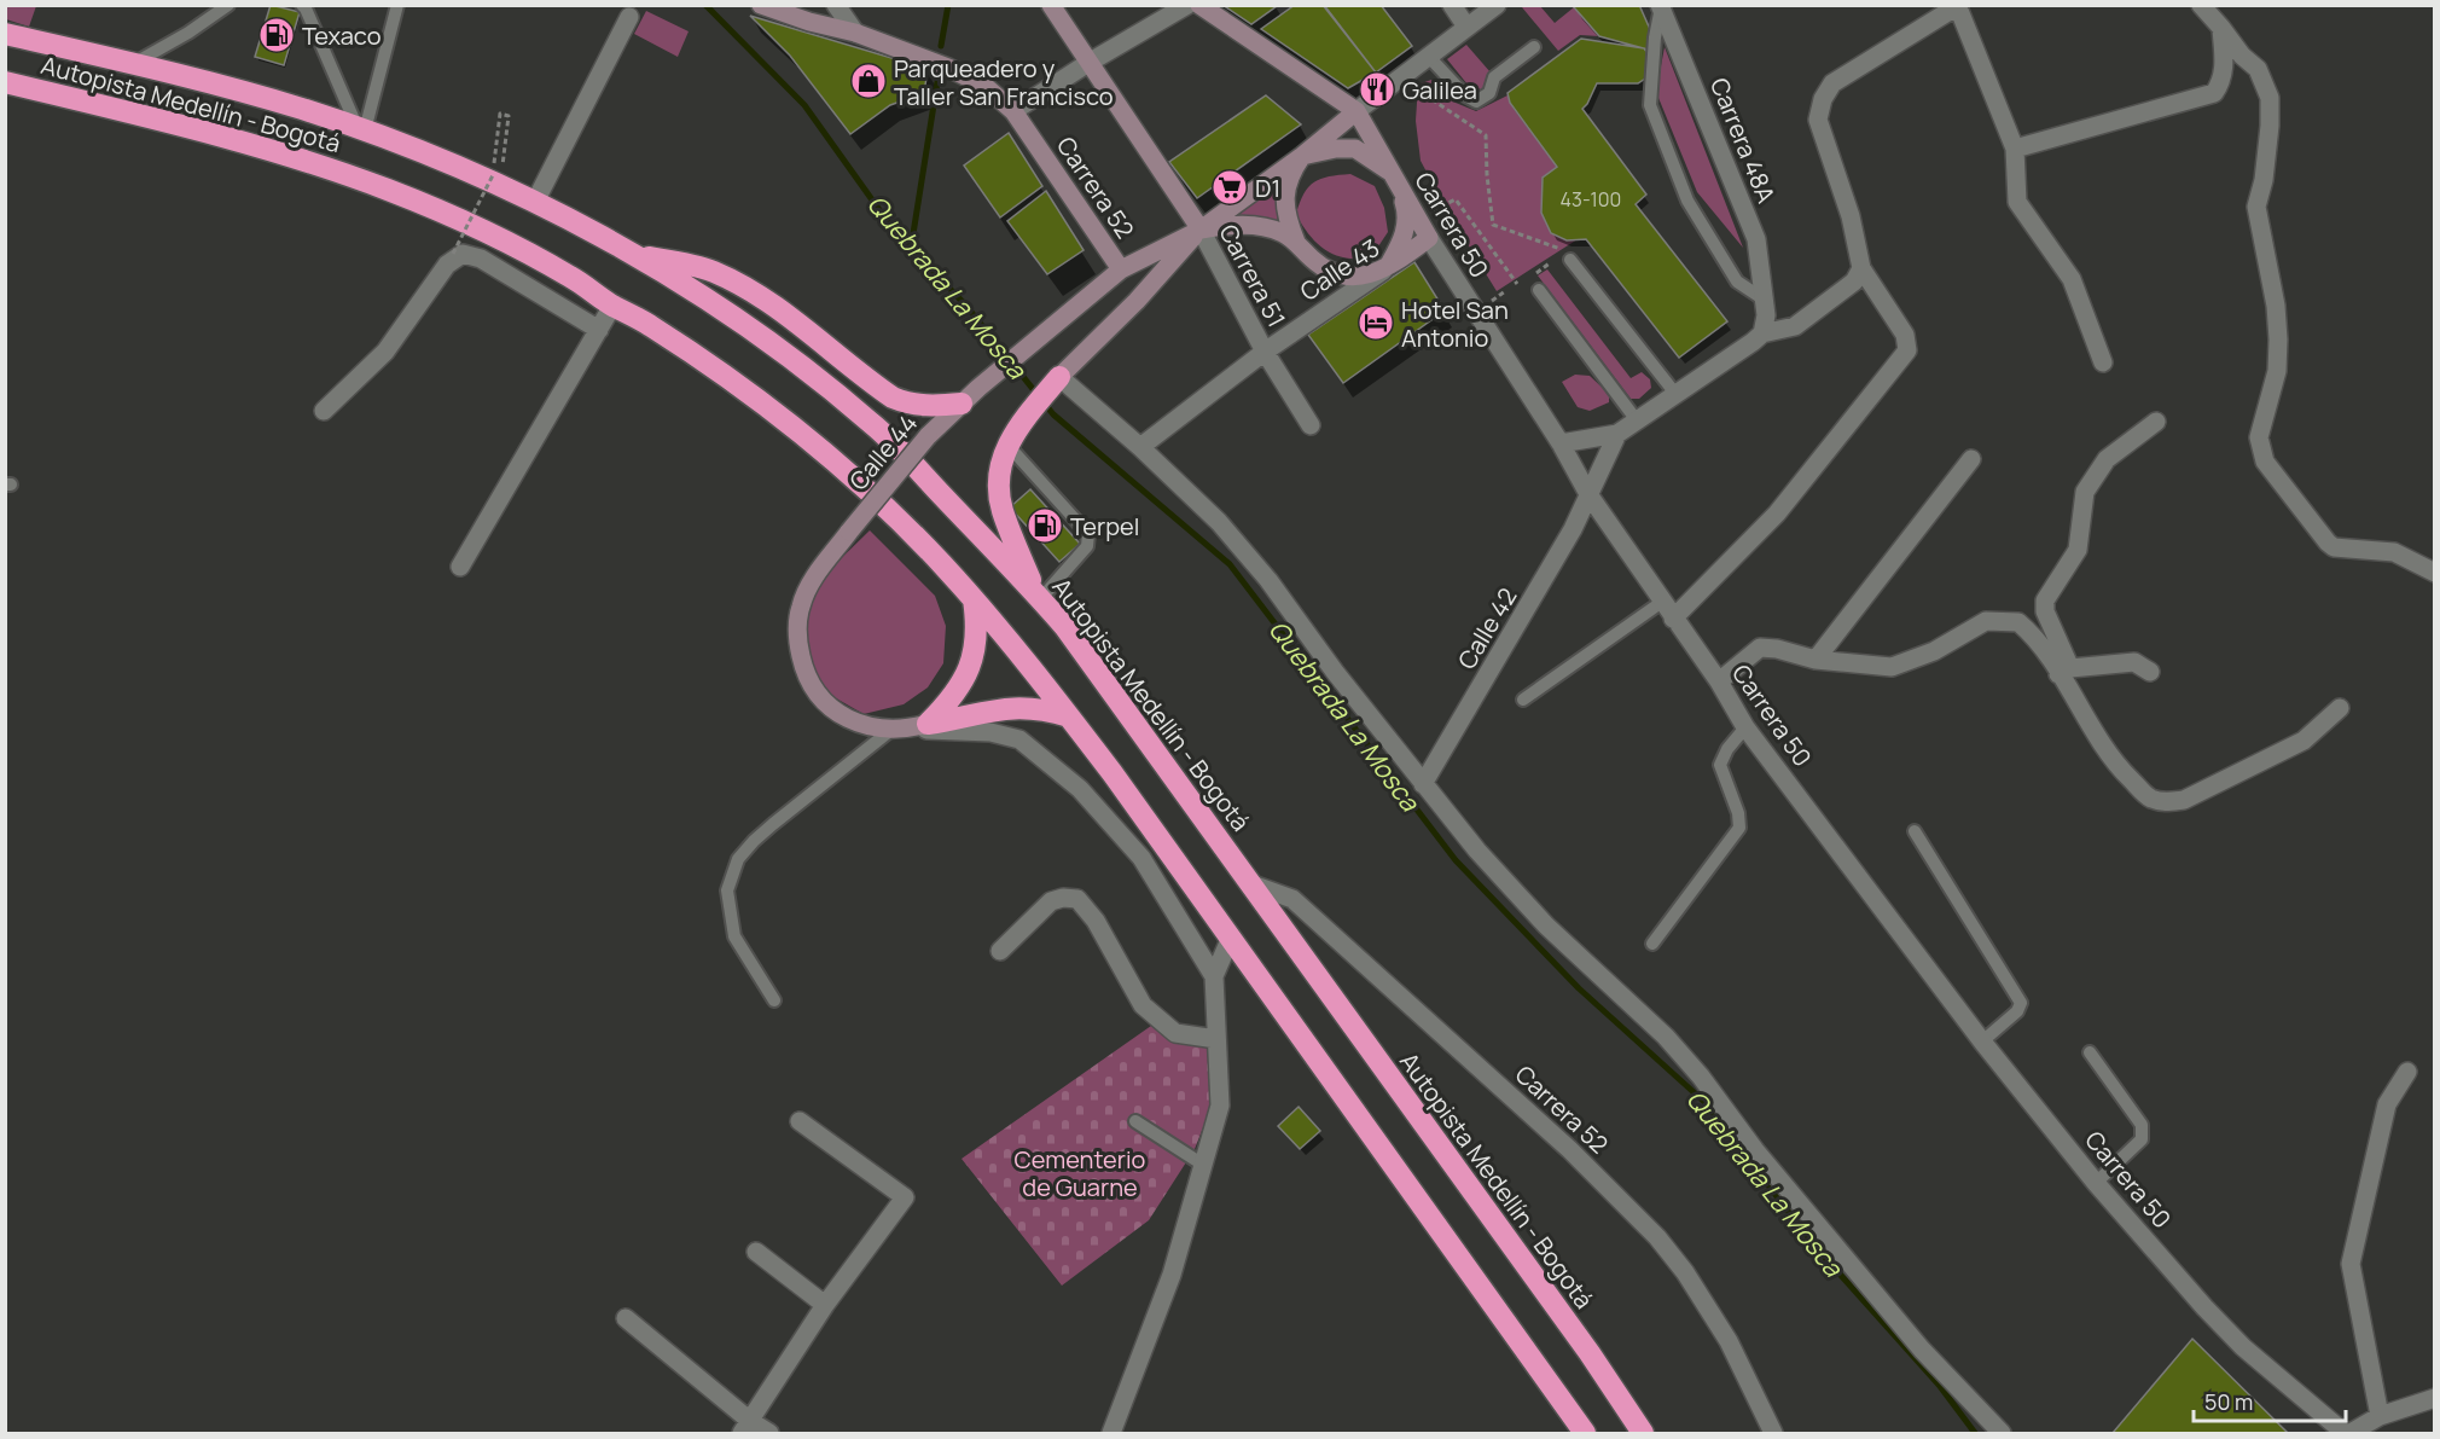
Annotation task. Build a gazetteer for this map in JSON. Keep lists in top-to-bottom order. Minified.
{"streets":{"highway":["Autopista Medellín - Bogotá"],"street":["Carrera 48A","Carrera 52","Carrera 50","Calle 43","Carrera 51","Calle 44","Calle 42"]},"crossings":[["Autopista Medellín - Bogotá","Carrera 52"],["Carrera 52","Calle 44"],["Carrera 50","Calle 43"],["Carrera 50","Calle 44"],["Carrera 50","Calle 42"],["Calle 43","Carrera 51"],["Calle 43","Calle 44"],["Carrera 51","Calle 44"]],"water":["Quebrada La Mosca"],"parks":["Cementerio de Guarne"],"places":{"fuel station":["Texaco","Terpel"],"shop":["Parqueadero y Taller San Francisco"],"restaurant":["Galilea"],"supermarket":["D1"],"hotel":["Hotel San Antonio"]},"house_numbers":["43-100"],"scale_bar":"50 m"}
